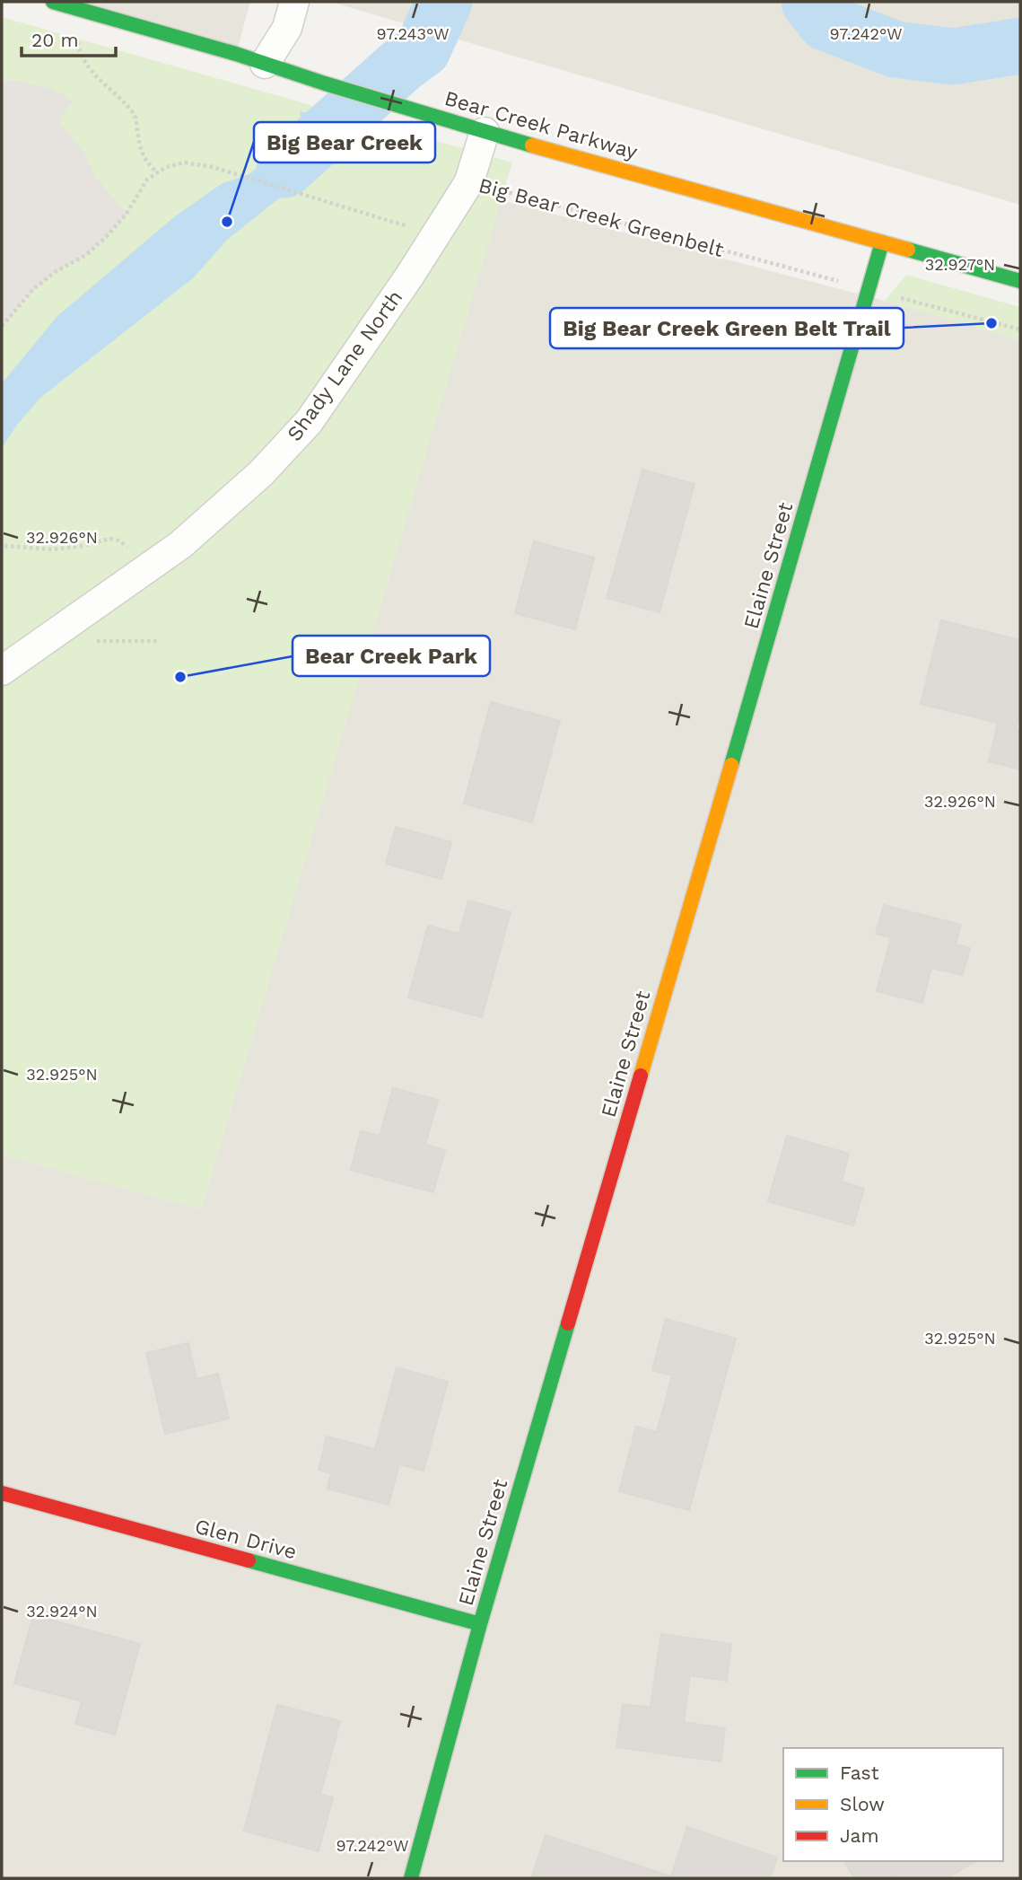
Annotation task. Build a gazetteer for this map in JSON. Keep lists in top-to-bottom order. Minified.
{"streets":{"street":["Bear Creek Parkway","Shady Lane North","Elaine Street","Glen Drive"],"path":["Big Bear Creek Greenbelt"]},"crossings":[["Bear Creek Parkway","Shady Lane North"],["Bear Creek Parkway","Elaine Street"],["Big Bear Creek Greenbelt","Shady Lane North"],["Big Bear Creek Greenbelt","Elaine Street"],["Elaine Street","Glen Drive"]],"places":["Big Bear Creek","Big Bear Creek Green Belt Trail","Bear Creek Park"],"legend":["Fast","Slow","Jam"],"scale_bar":"20 m","coordinates":["97.243°W","97.242°W","32.927°N","32.926°N","32.925°N","32.924°N"]}
